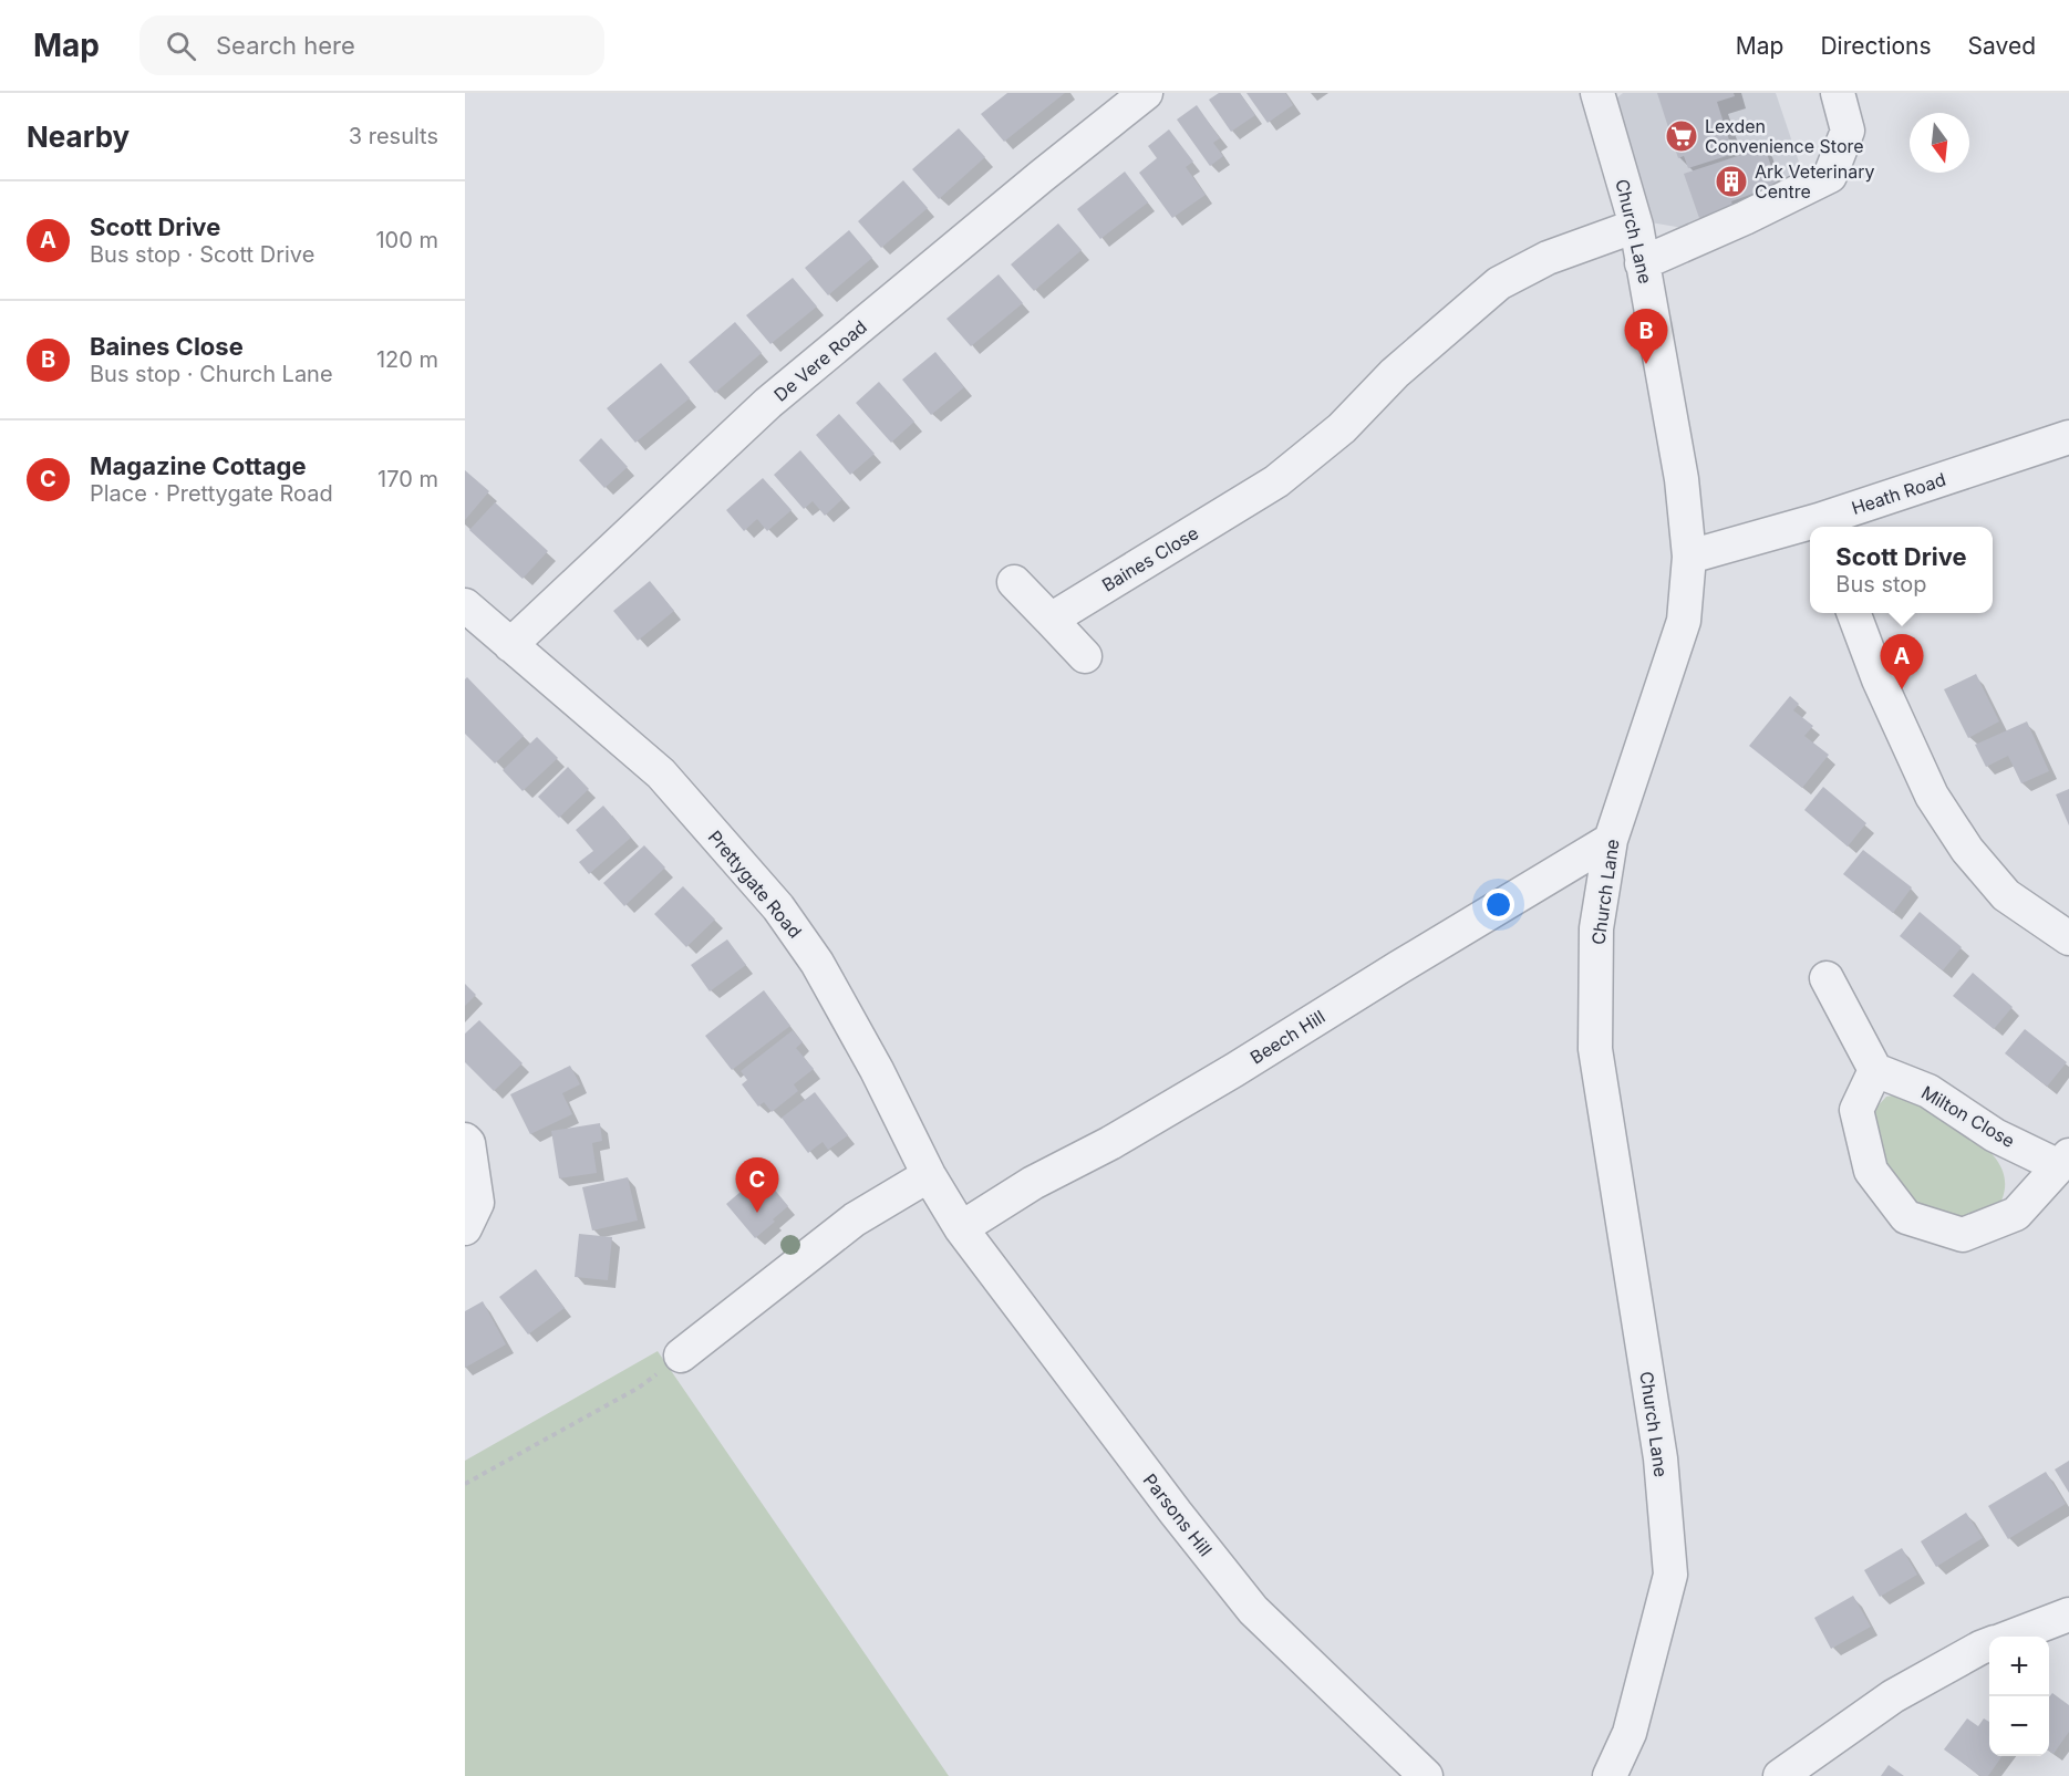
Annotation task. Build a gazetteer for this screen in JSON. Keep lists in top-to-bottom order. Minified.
{"streets":{"street":["Church Lane","De Vere Road","Heath Road","Baines Close","Prettygate Road","Beech Hill","Milton Close","Parsons Hill"]},"crossings":[["Church Lane","Heath Road"],["Church Lane","Baines Close"],["Church Lane","Beech Hill"],["De Vere Road","Prettygate Road"],["Prettygate Road","Beech Hill"],["Prettygate Road","Parsons Hill"],["Beech Hill","Parsons Hill"]],"places":{"supermarket":["Lexden Convenience Store"],"building":["Ark Veterinary Centre"]},"north":"bottom","page":{"header":"Map","search":"Search here","nav":["Map","Directions","Saved"],"heading":["Nearby","3 results"],"list":[{"mark":"A","name":"Scott Drive","note":"Bus stop · Scott Drive","value":"100 m"},{"mark":"B","name":"Baines Close","note":"Bus stop · Church Lane","value":"120 m"},{"mark":"C","name":"Magazine Cottage","note":"Place · Prettygate Road","value":"170 m"}],"pins":["B","A","C"],"popup":["Scott Drive","Bus stop"],"map_buttons":["+","−"]}}
